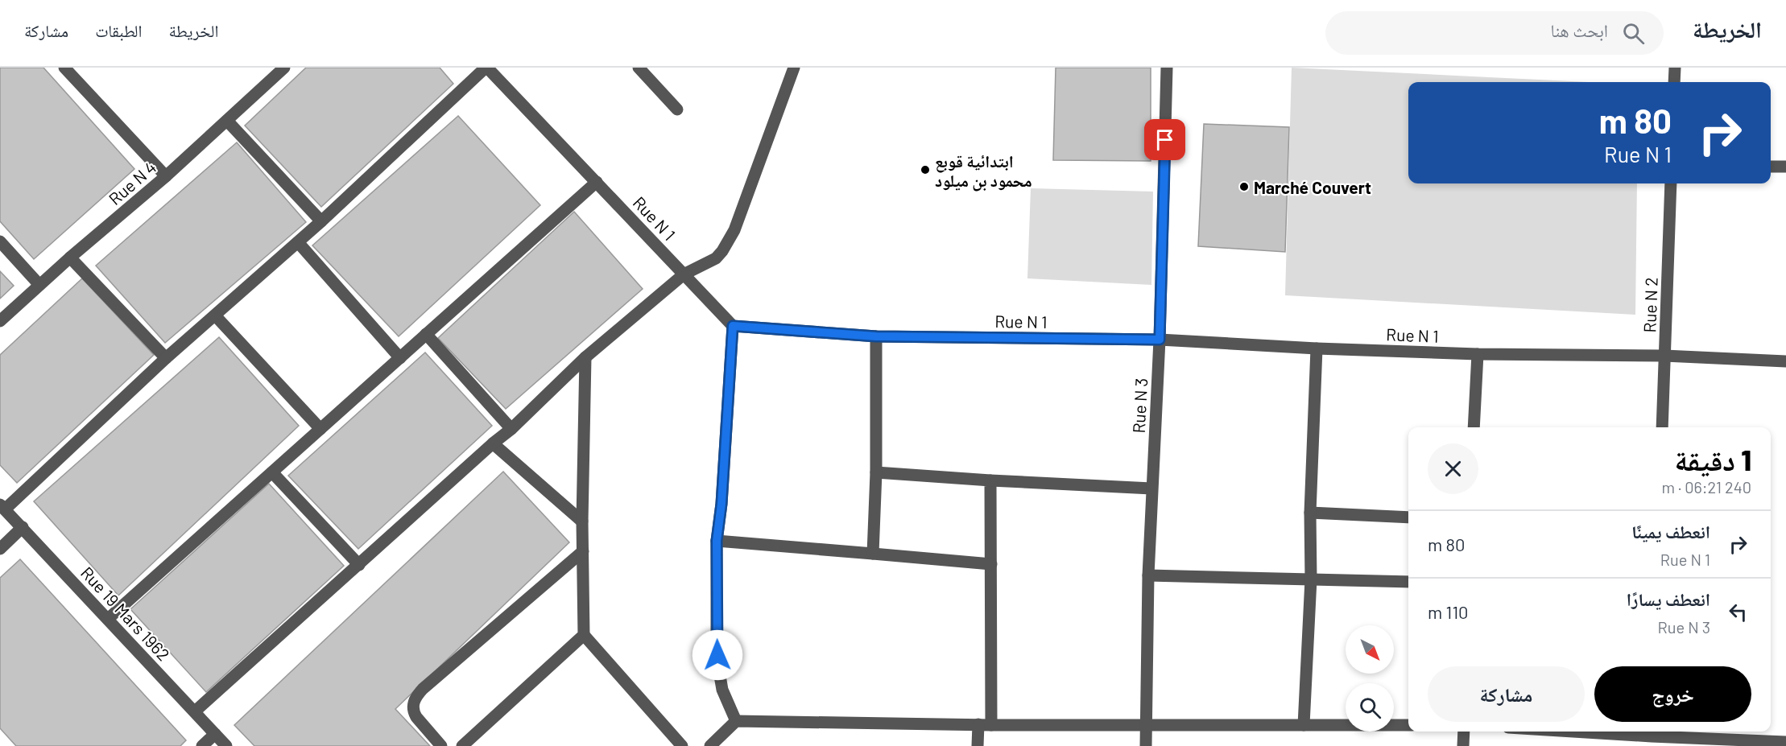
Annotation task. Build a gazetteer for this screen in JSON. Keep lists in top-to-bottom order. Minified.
{"streets":{"street":["Rue N 4","Rue N 1","Rue N 2","Rue N 3","Rue 19 Mars 1962"]},"crossings":[["Rue N 1","Rue N 2"],["Rue N 1","Rue N 3"]],"places":["ابتدائية قوبع محمود بن ميلود","Marché Couvert"],"north":"bottom right","page":{"header":"الخريطة","search":"ابحث هنا","nav":["الخريطة","الطبقات","مشاركة"],"turn":["80 m","Rue N 1"],"heading":["1 دقيقة","240 m · 06:21"],"list":[{"name":"انعطف يمينًا","note":"Rue N 1","value":"80 m"},{"name":"انعطف يسارًا","note":"Rue N 3","value":"110 m"}],"buttons":["خروج","مشاركة"]}}
